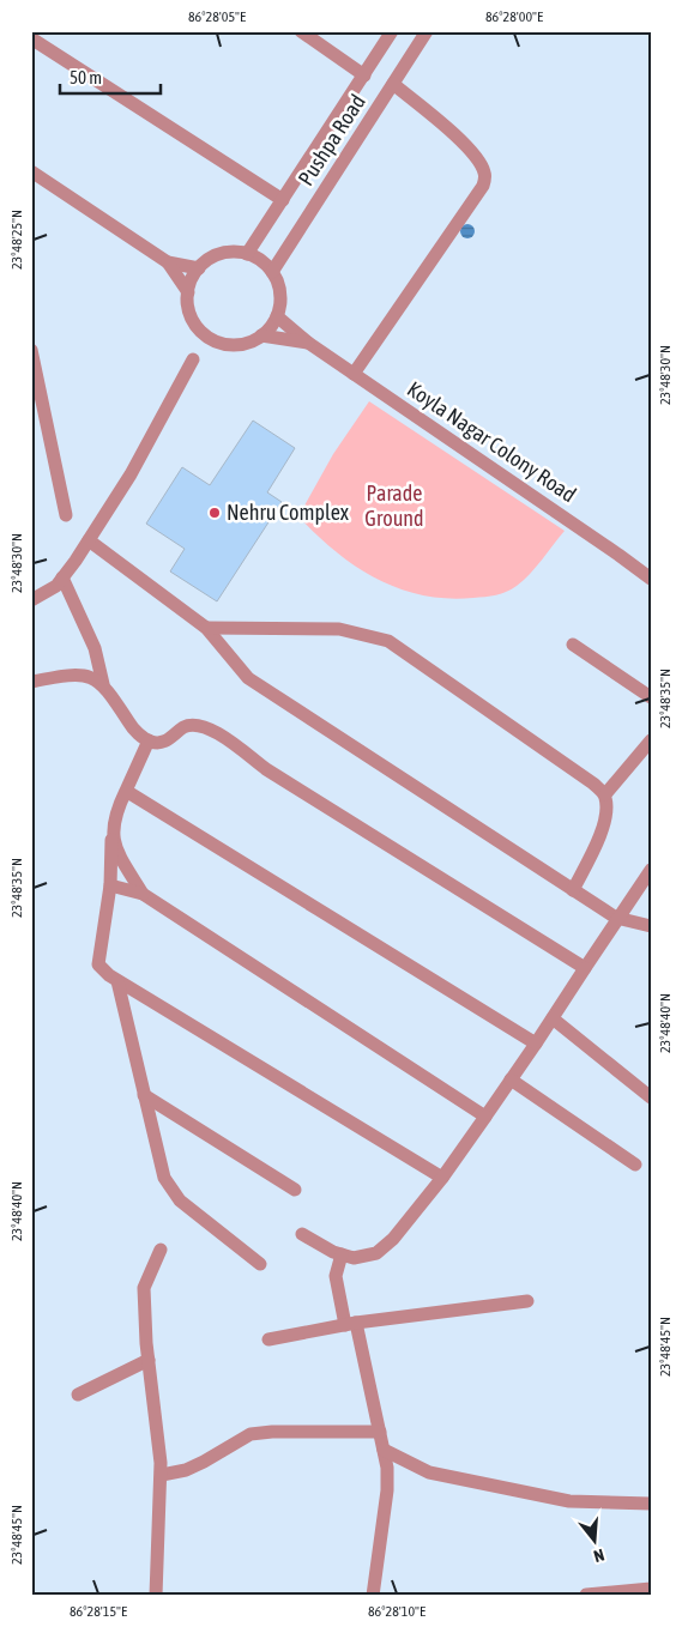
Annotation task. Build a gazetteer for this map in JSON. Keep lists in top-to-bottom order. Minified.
{"streets":{"street":["Pushpa Road","Koyla Nagar Colony Road"]},"crossings":[["Pushpa Road","Koyla Nagar Colony Road"]],"parks":["Parade Ground"],"places":["Nehru Complex"],"scale_bar":"50 m","north":"bottom","coordinates":["86°28'05\"E","86°28'00\"E","23°48'25\"N","23°48'30\"N","23°48'35\"N","23°48'40\"N","23°48'45\"N","86°28'15\"E","86°28'10\"E"]}
